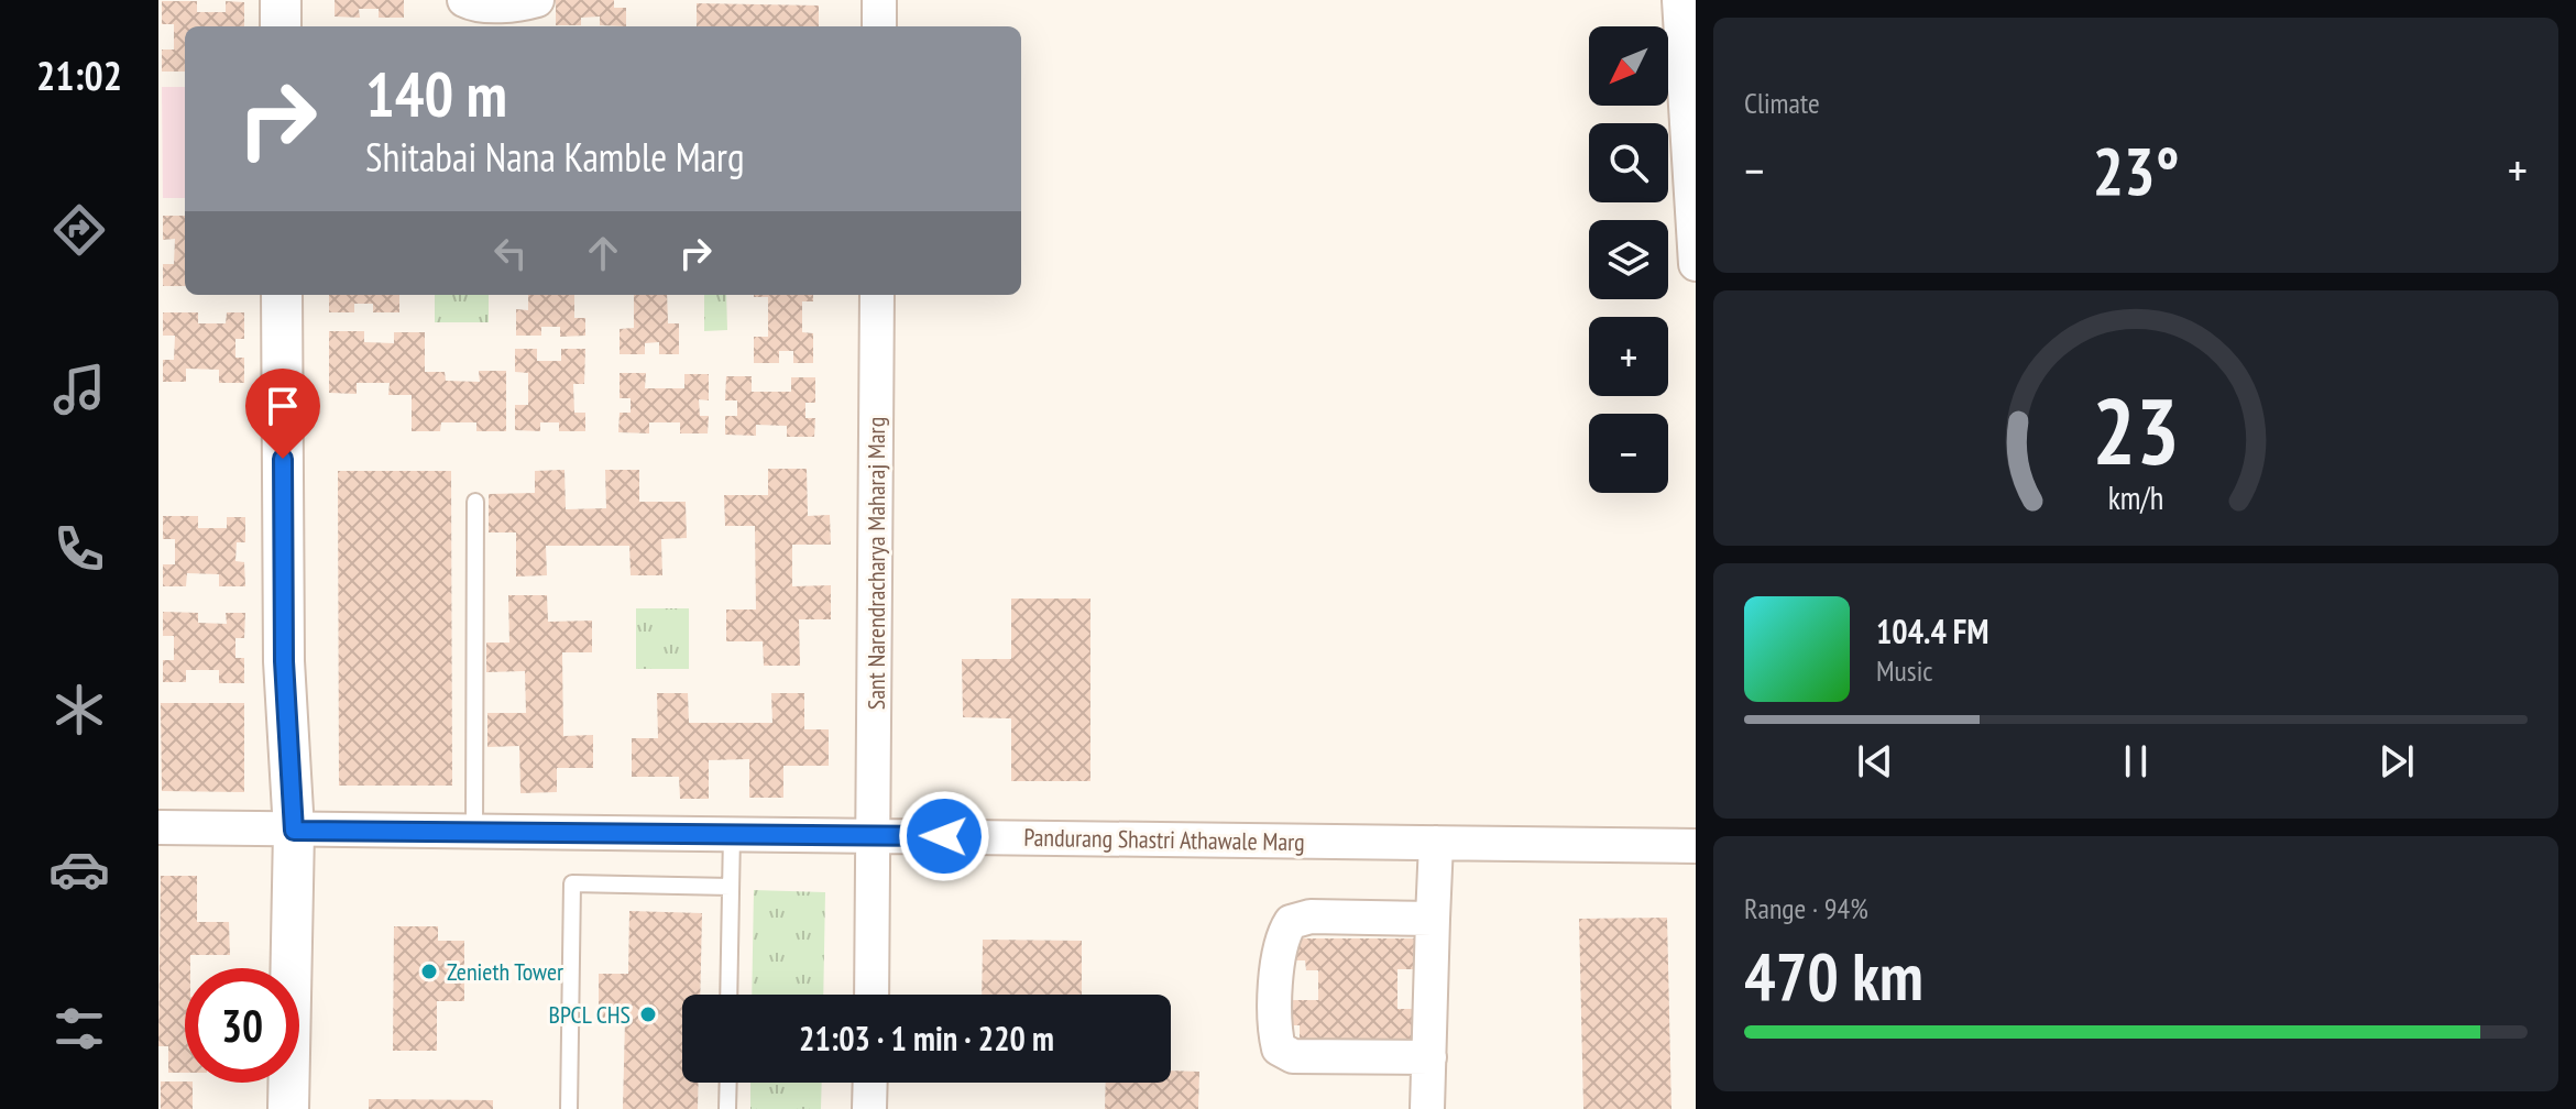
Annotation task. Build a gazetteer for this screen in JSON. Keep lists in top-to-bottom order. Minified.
{"streets":{"street":["Sant Narendracharya Maharaj Marg","Pandurang Shastri Athawale Marg"]},"crossings":[["Sant Narendracharya Maharaj Marg","Pandurang Shastri Athawale Marg"]],"places":["Zenieth Tower","BPCL CHS"],"north":"bottom left","page":{"tabs":"21:02","tile":["Climate",["Range · 94%","470 km"]],"map_buttons":["+","−"],"turn":["140 m","Shitabai Nana Kamble Marg"],"heat":["−","23°","+"],"song":["104.4 FM","Music"],"limit":"30","trip":"21:03 · 1 min · 220 m","gauge":["23","km/h"]}}
